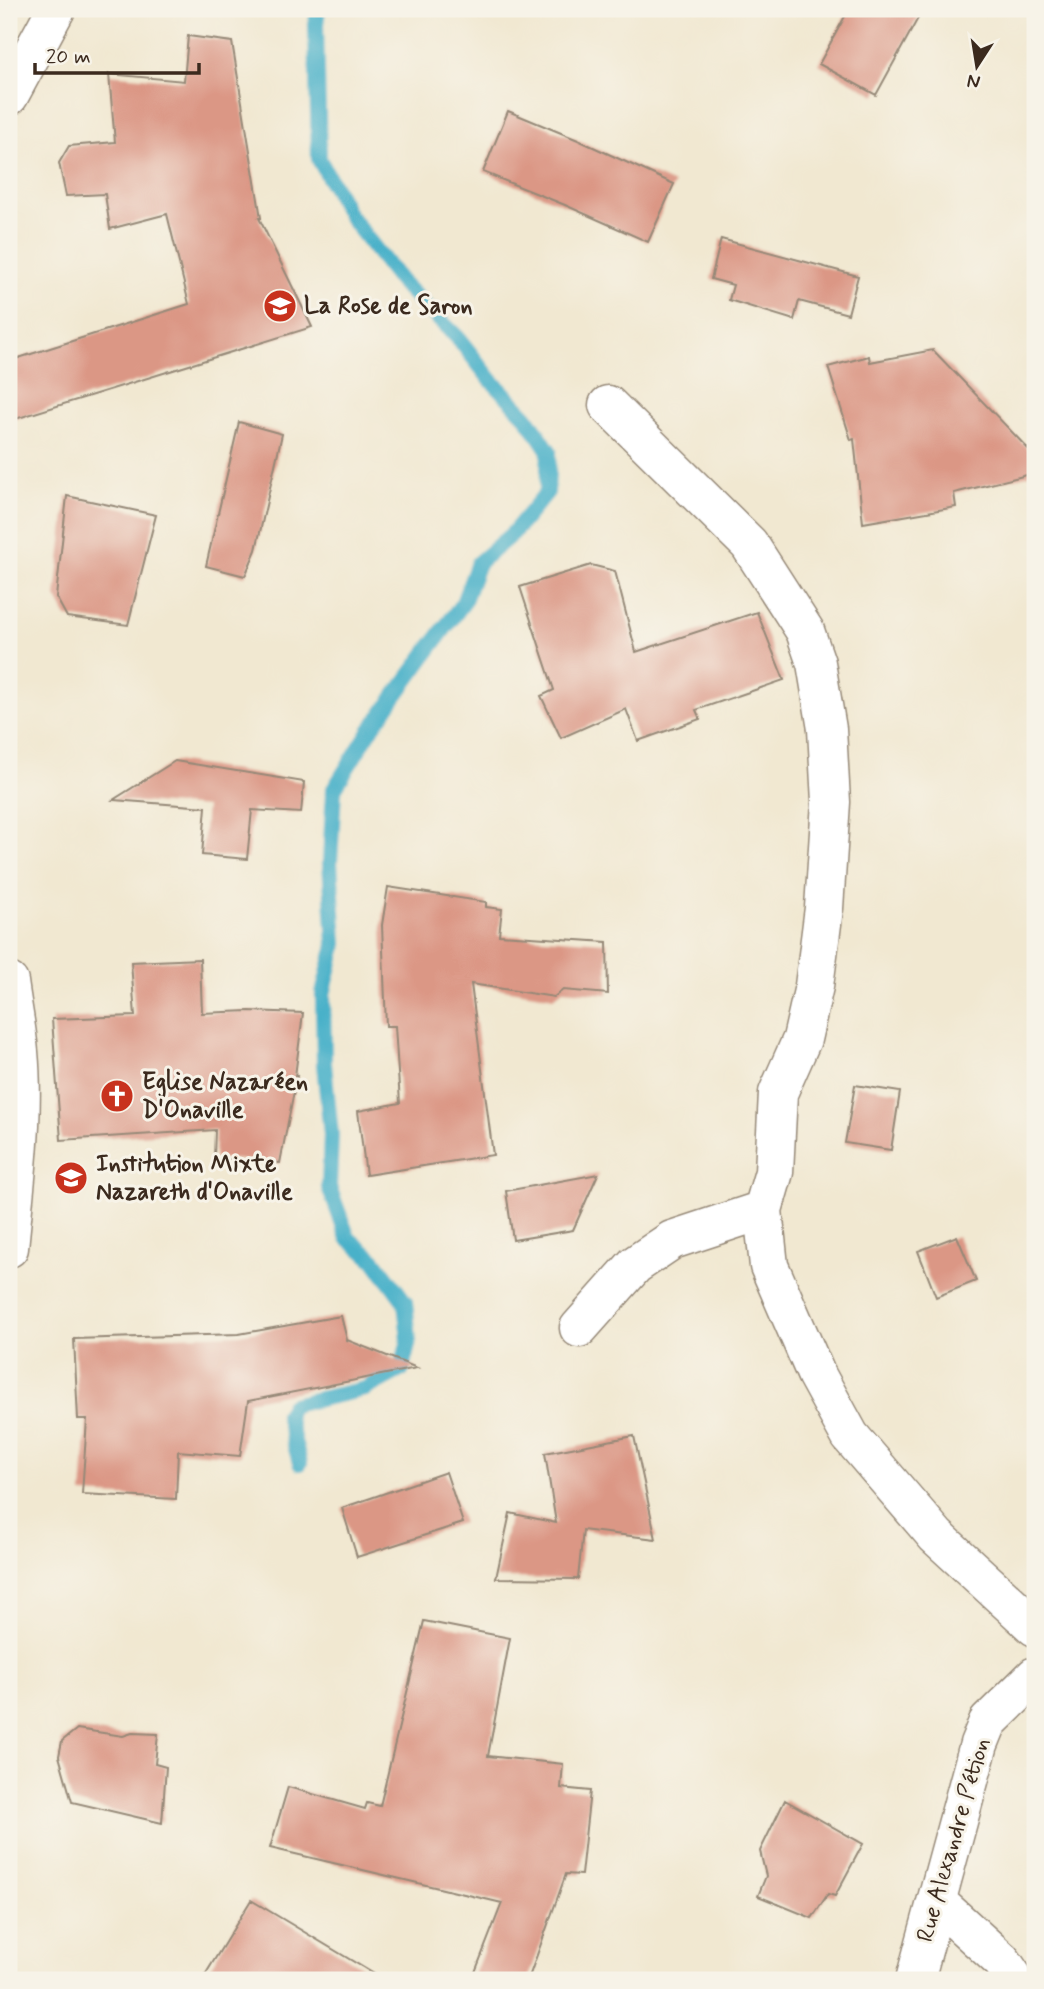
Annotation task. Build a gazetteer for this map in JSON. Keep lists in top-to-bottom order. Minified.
{"streets":{"street":["Rue Alexandre Pétion"]},"places":{"school or university":["La Rose de Saron","Institution Mixte Nazareth d'Onaville"],"church":["Eglise Nazaréen D'Onaville"]},"scale_bar":"20 m","north":"bottom"}
